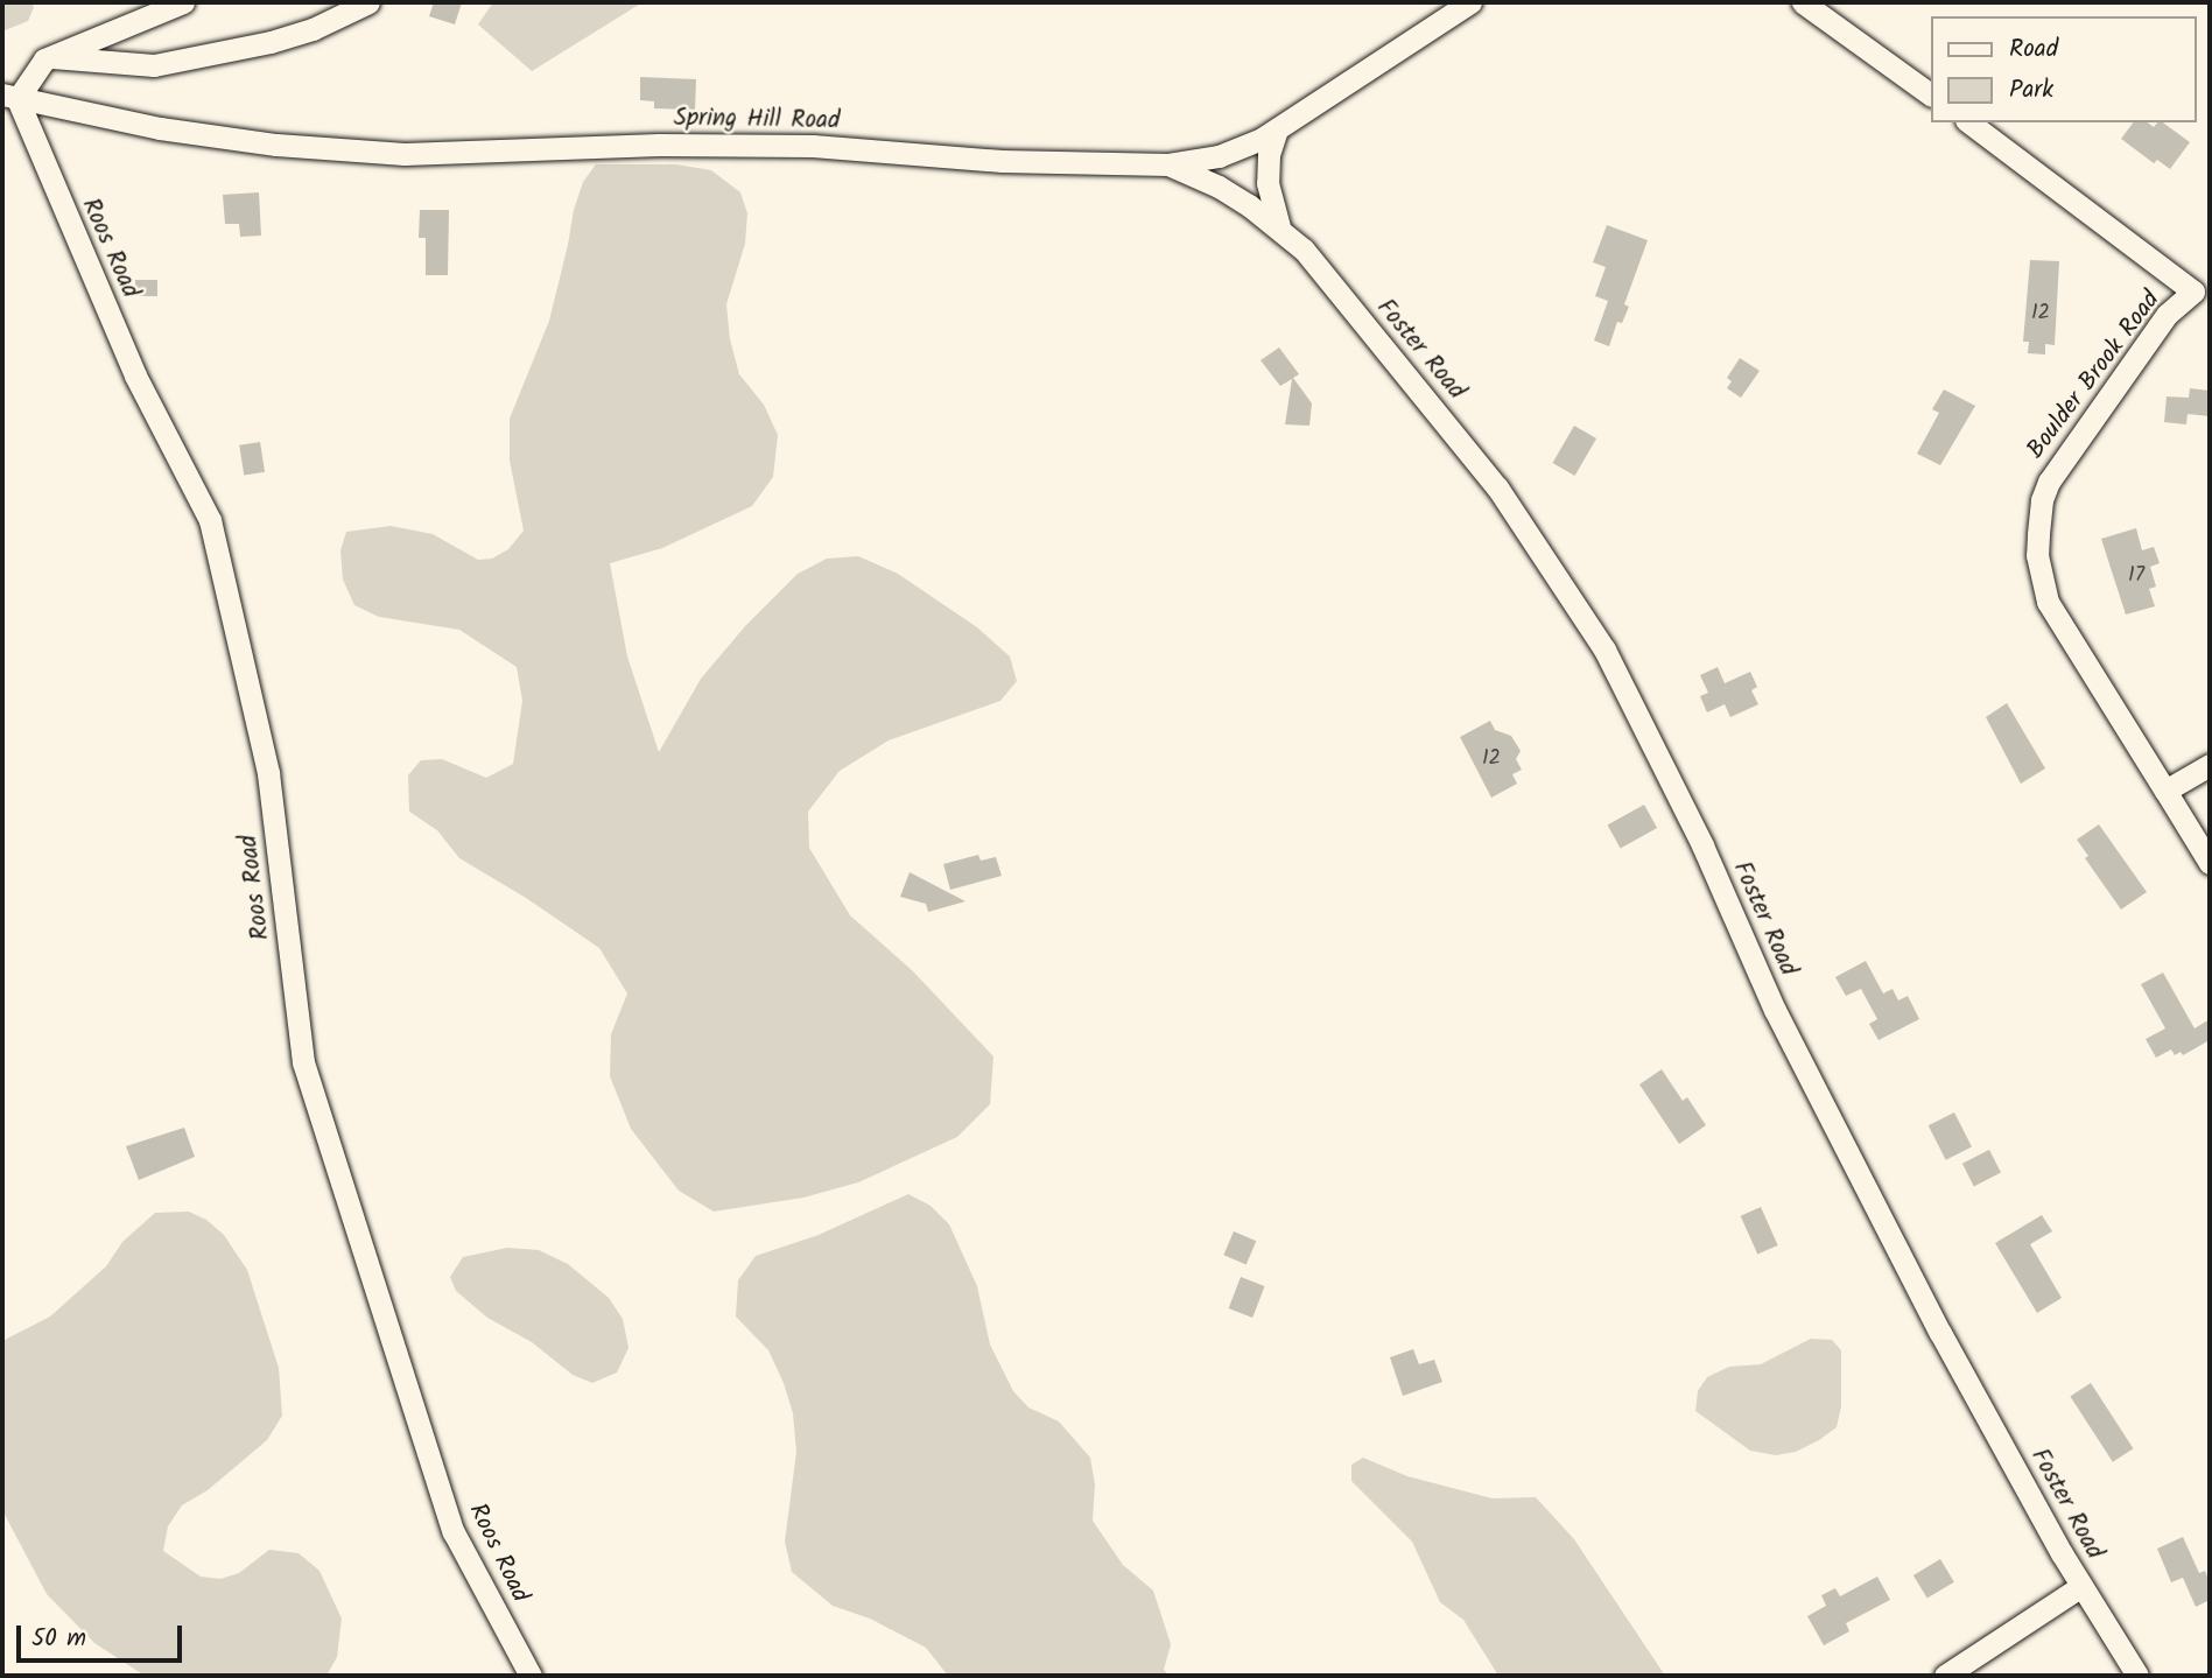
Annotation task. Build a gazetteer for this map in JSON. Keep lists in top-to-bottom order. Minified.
{"streets":{"street":["Spring Hill Road","Roos Road","Foster Road","Boulder Brook Road"]},"crossings":[["Spring Hill Road","Roos Road"],["Spring Hill Road","Foster Road"]],"house_numbers":["12","17","12"],"legend":["Road","Park"],"scale_bar":"50 m"}
